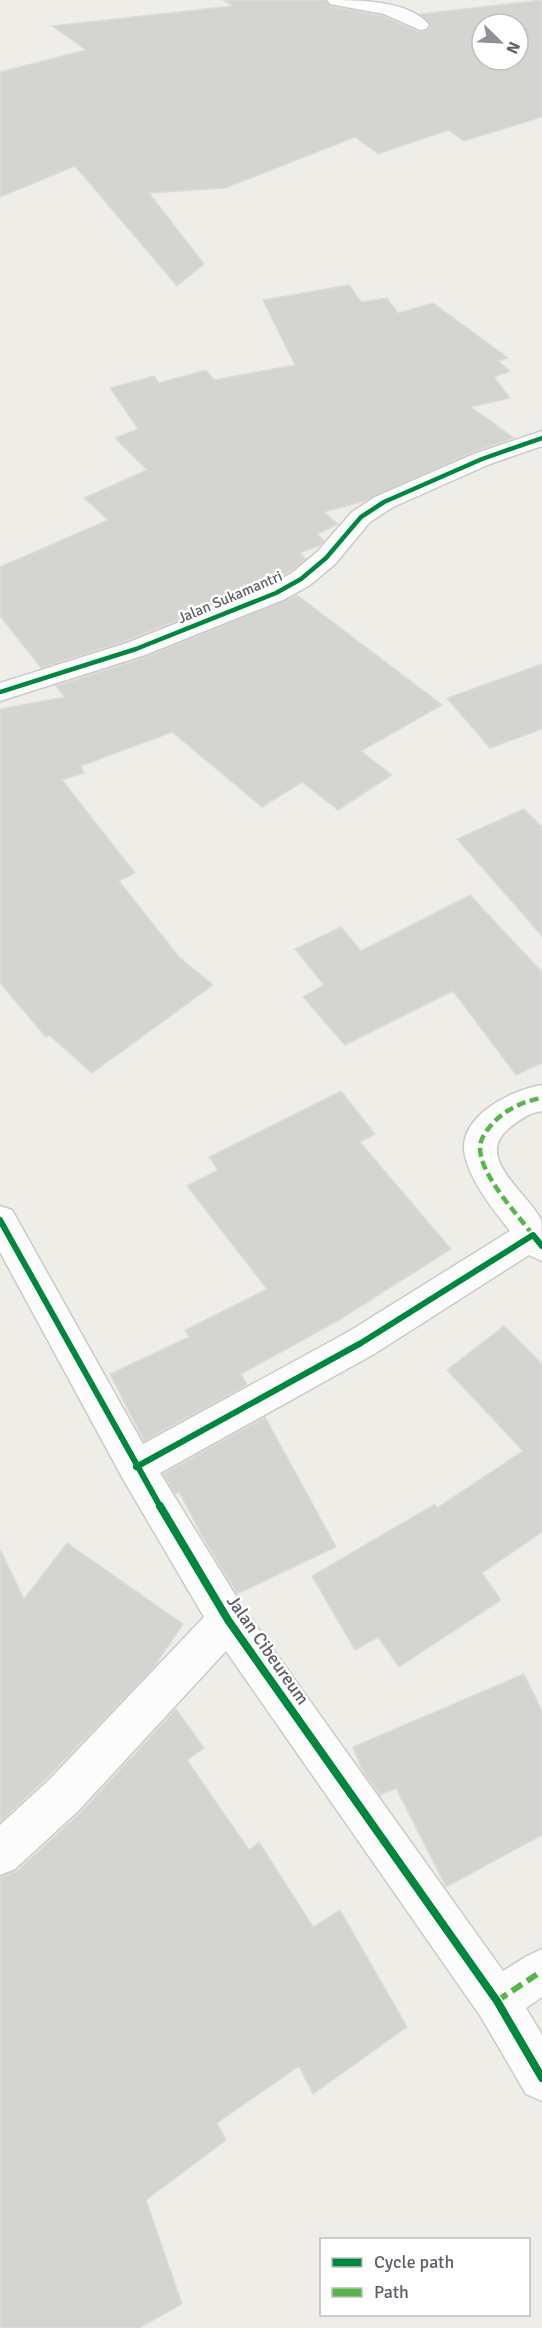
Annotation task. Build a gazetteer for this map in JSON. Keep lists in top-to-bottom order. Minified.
{"streets":{"street":["Jalan Sukamantri","Jalan Cibeureum"]},"legend":["Cycle path","Path"],"north":"bottom right"}
